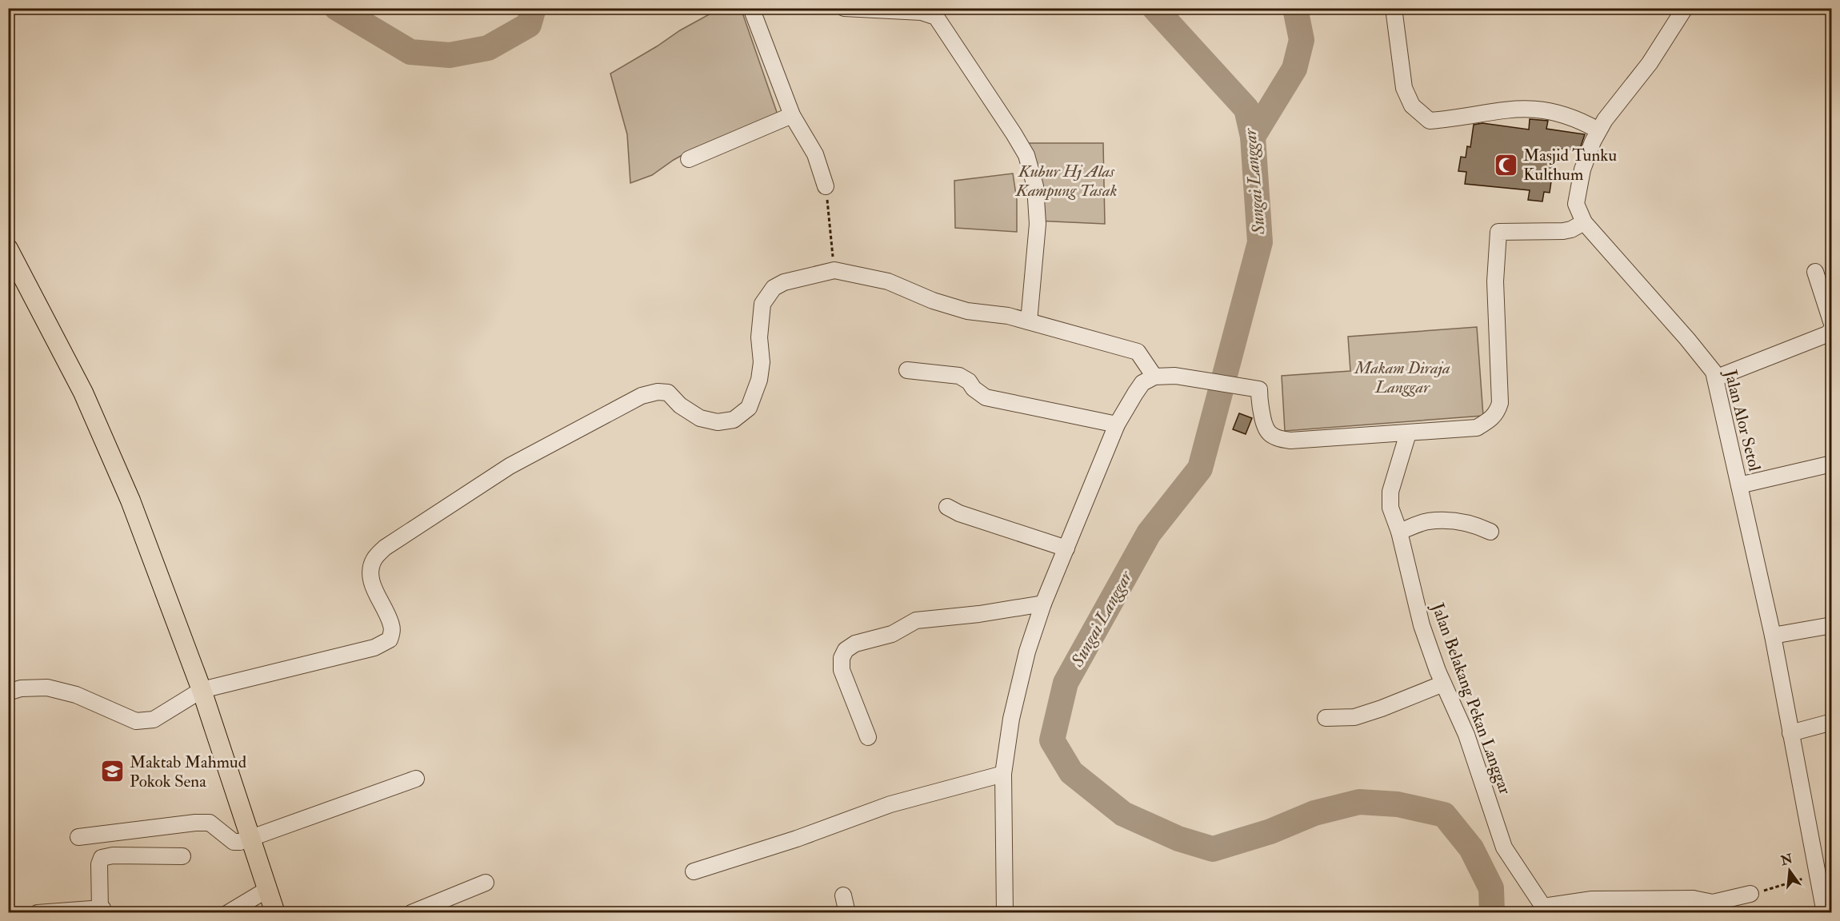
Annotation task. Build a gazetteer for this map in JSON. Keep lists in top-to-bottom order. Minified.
{"streets":{"street":["Jalan Alor Setol","Jalan Belakang Pekan Langgar"]},"water":["Sungai Langgar"],"parks":["Kubur Hj Alas Kampung Tasak","Makam Diraja Langgar"],"places":{"mosque":["Masjid Tunku Kulthum"],"school or university":["Maktab Mahmud Pokok Sena"]},"north":"top"}
